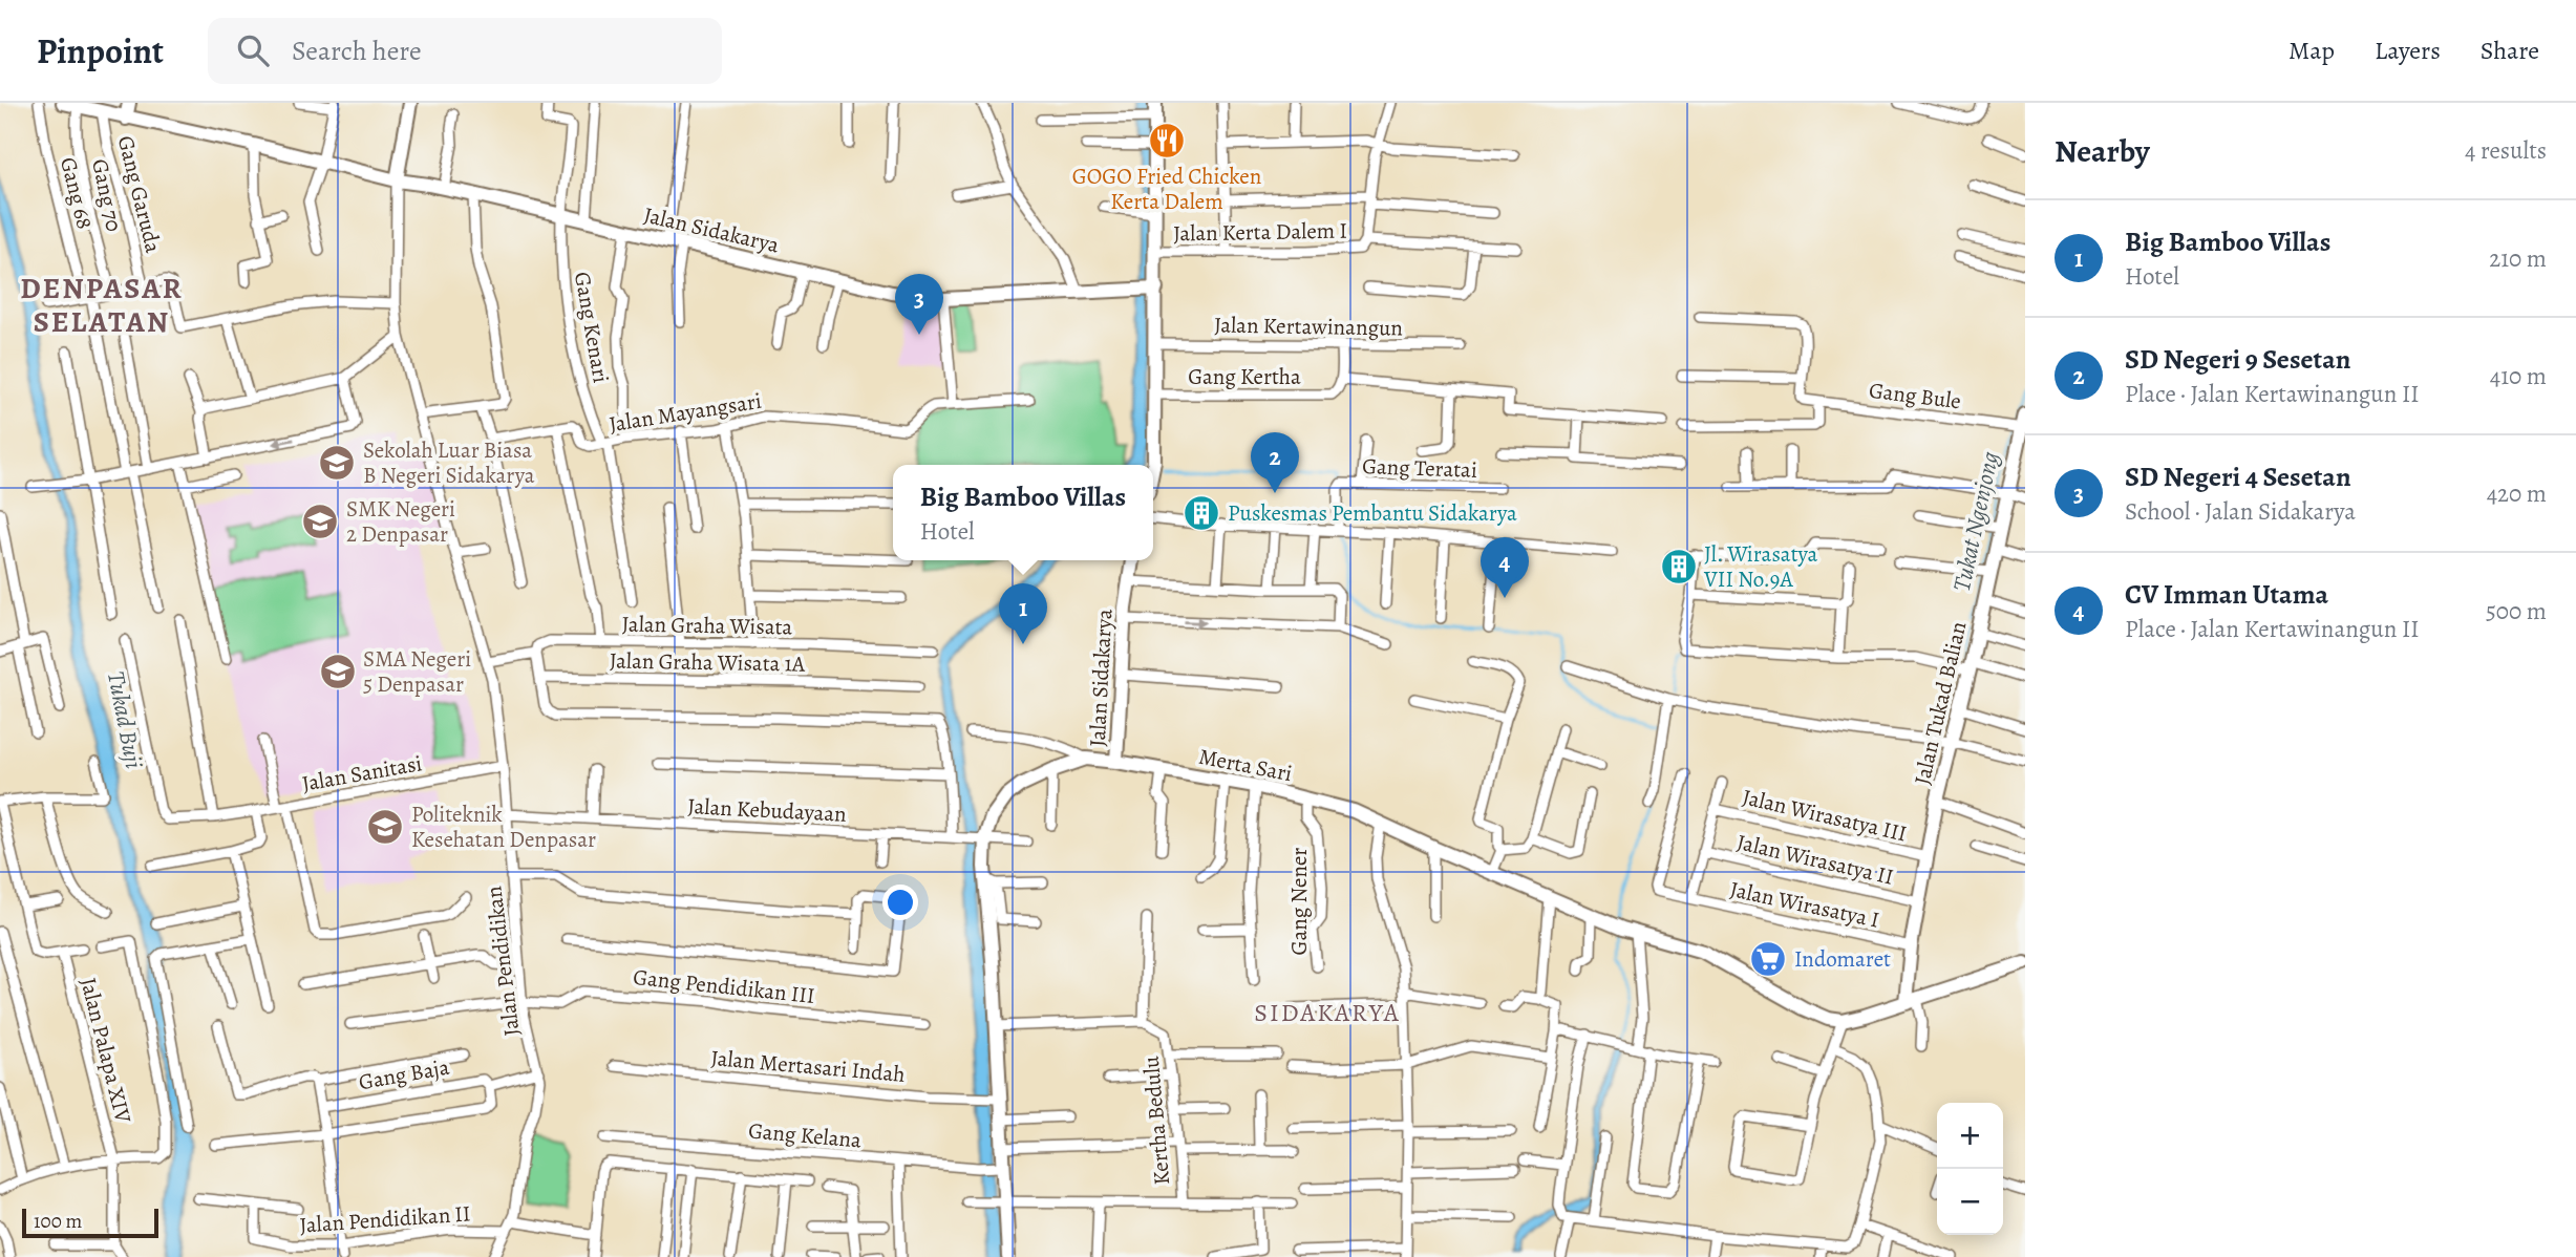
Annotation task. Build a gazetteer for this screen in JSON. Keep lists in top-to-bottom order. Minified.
{"streets":{"street":["Gang 68","Gang Garuda","Gang 70","Jalan Sidakarya","Jalan Kerta Dalem I","Jalan Kertawinangun","Gang Kenari","Gang Kertha","Gang Bule","Jalan Mayangsari","Gang Teratai","Jalan Graha Wisata","Jalan Graha Wisata 1A","Jalan Tukad Balian","Merta Sari","Jalan Sanitasi","Jalan Kebudayaan","Jalan Wirasatya III","Jalan Wirasatya II","Gang Nener","Jalan Wirasatya I","Jalan Pendidikan","Gang Pendidikan III","Jalan Palapa XIV","Jalan Mertasari Indah","Gang Baja","Kertha Bedulu","Gang Kelana","Jalan Pendidikan II"]},"crossings":[["Gang Garuda","Jalan Sidakarya"],["Gang 70","Jalan Sidakarya"],["Jalan Sidakarya","Gang Kenari"],["Jalan Sidakarya","Merta Sari"],["Jalan Sidakarya","Jalan Pendidikan"],["Gang Kenari","Jalan Mayangsari"],["Gang Bule","Jalan Tukad Balian"],["Jalan Graha Wisata","Jalan Pendidikan"],["Jalan Tukad Balian","Jalan Wirasatya III"],["Jalan Tukad Balian","Jalan Wirasatya II"],["Jalan Tukad Balian","Jalan Wirasatya I"],["Merta Sari","Jalan Kebudayaan"],["Merta Sari","Gang Nener"],["Merta Sari","Jalan Mertasari Indah"],["Merta Sari","Gang Kelana"],["Jalan Sanitasi","Jalan Pendidikan"],["Jalan Kebudayaan","Jalan Pendidikan"],["Jalan Pendidikan","Gang Pendidikan III"],["Jalan Pendidikan","Gang Baja"],["Jalan Pendidikan","Jalan Pendidikan II"],["Gang Kelana","Jalan Pendidikan II"]],"districts":["DENPASAR SELATAN","SIDAKARYA"],"water":["Tukat Ngenjong","Tukad Buji"],"places":{"restaurant":["GOGO Fried Chicken Kerta Dalem"],"school or university":["Sekolah Luar Biasa B Negeri Sidakarya","SMK Negeri 2 Denpasar","SMA Negeri 5 Denpasar","Politeknik Kesehatan Denpasar"],"building":["Puskesmas Pembantu Sidakarya","Jl. Wirasatya VII No.9A"],"supermarket":["Indomaret"]},"scale_bar":"100 m","page":{"header":"Pinpoint","search":"Search here","nav":["Map","Layers","Share"],"heading":["Nearby","4 results"],"list":[{"mark":"1","name":"Big Bamboo Villas","note":"Hotel","value":"210 m"},{"mark":"2","name":"SD Negeri 9 Sesetan","note":"Place · Jalan Kertawinangun II","value":"410 m"},{"mark":"3","name":"SD Negeri 4 Sesetan","note":"School · Jalan Sidakarya","value":"420 m"},{"mark":"4","name":"CV Imman Utama","note":"Place · Jalan Kertawinangun II","value":"500 m"}],"pins":["3","2","4","1"],"popup":["Big Bamboo Villas","Hotel"],"map_buttons":["+","−"],"scale":"100 m"}}
